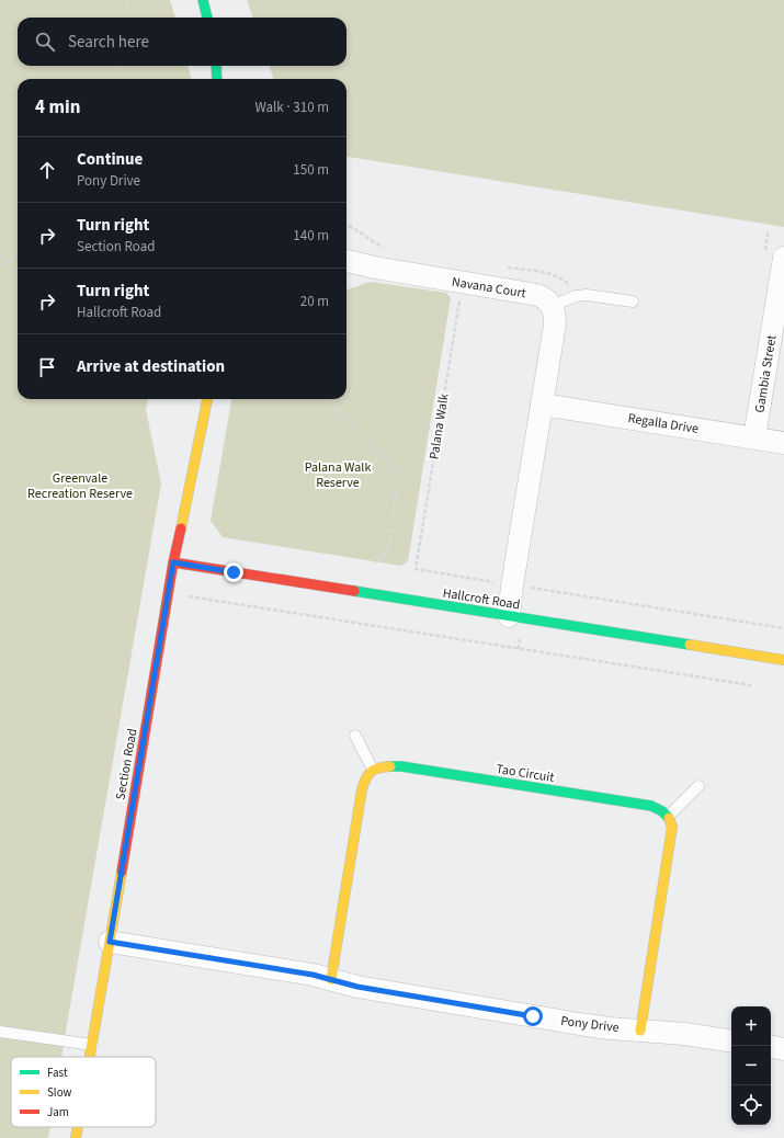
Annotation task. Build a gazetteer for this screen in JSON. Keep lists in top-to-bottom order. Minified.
{"streets":{"street":["Navana Court","Gambia Street","Regalla Drive","Hallcroft Road","Section Road","Tao Circuit","Pony Drive"],"path":["Palana Walk"]},"crossings":[["Navana Court","Palana Walk"],["Gambia Street","Regalla Drive"],["Hallcroft Road","Section Road"],["Section Road","Pony Drive"]],"parks":["Palana Walk Reserve","Greenvale Recreation Reserve"],"legend":["Fast","Slow","Jam"],"page":{"search":"Search here","heading":["4 min","Walk · 310 m"],"list":[["Continue","Pony Drive","150 m"],["Turn right","Section Road","140 m"],["Turn right","Hallcroft Road","20 m"],"Arrive at destination"],"map_buttons":["+","−"]}}
